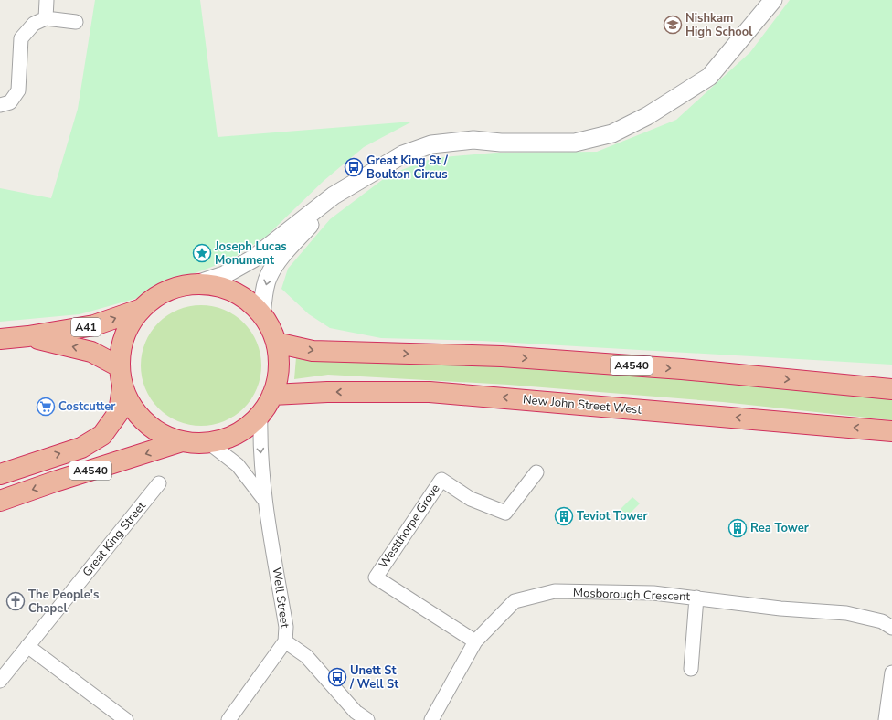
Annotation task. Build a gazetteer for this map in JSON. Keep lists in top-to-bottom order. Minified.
{"streets":{"highway":["A41","A4540","New John Street West"],"street":["Westthorpe Grove","Great King Street","Mosborough Crescent","Well Street"]},"crossings":[["A41","A4540"],["A4540","New John Street West"],["A4540","Well Street"],["Westthorpe Grove","Mosborough Crescent"]],"places":{"school or university":["Nishkam High School"],"bus stop":["Great King St / Boulton Circus","Unett St / Well St"],"place":["Joseph Lucas Monument"],"supermarket":["Costcutter"],"building":["Teviot Tower","Rea Tower"],"church":["The People's Chapel"]}}
